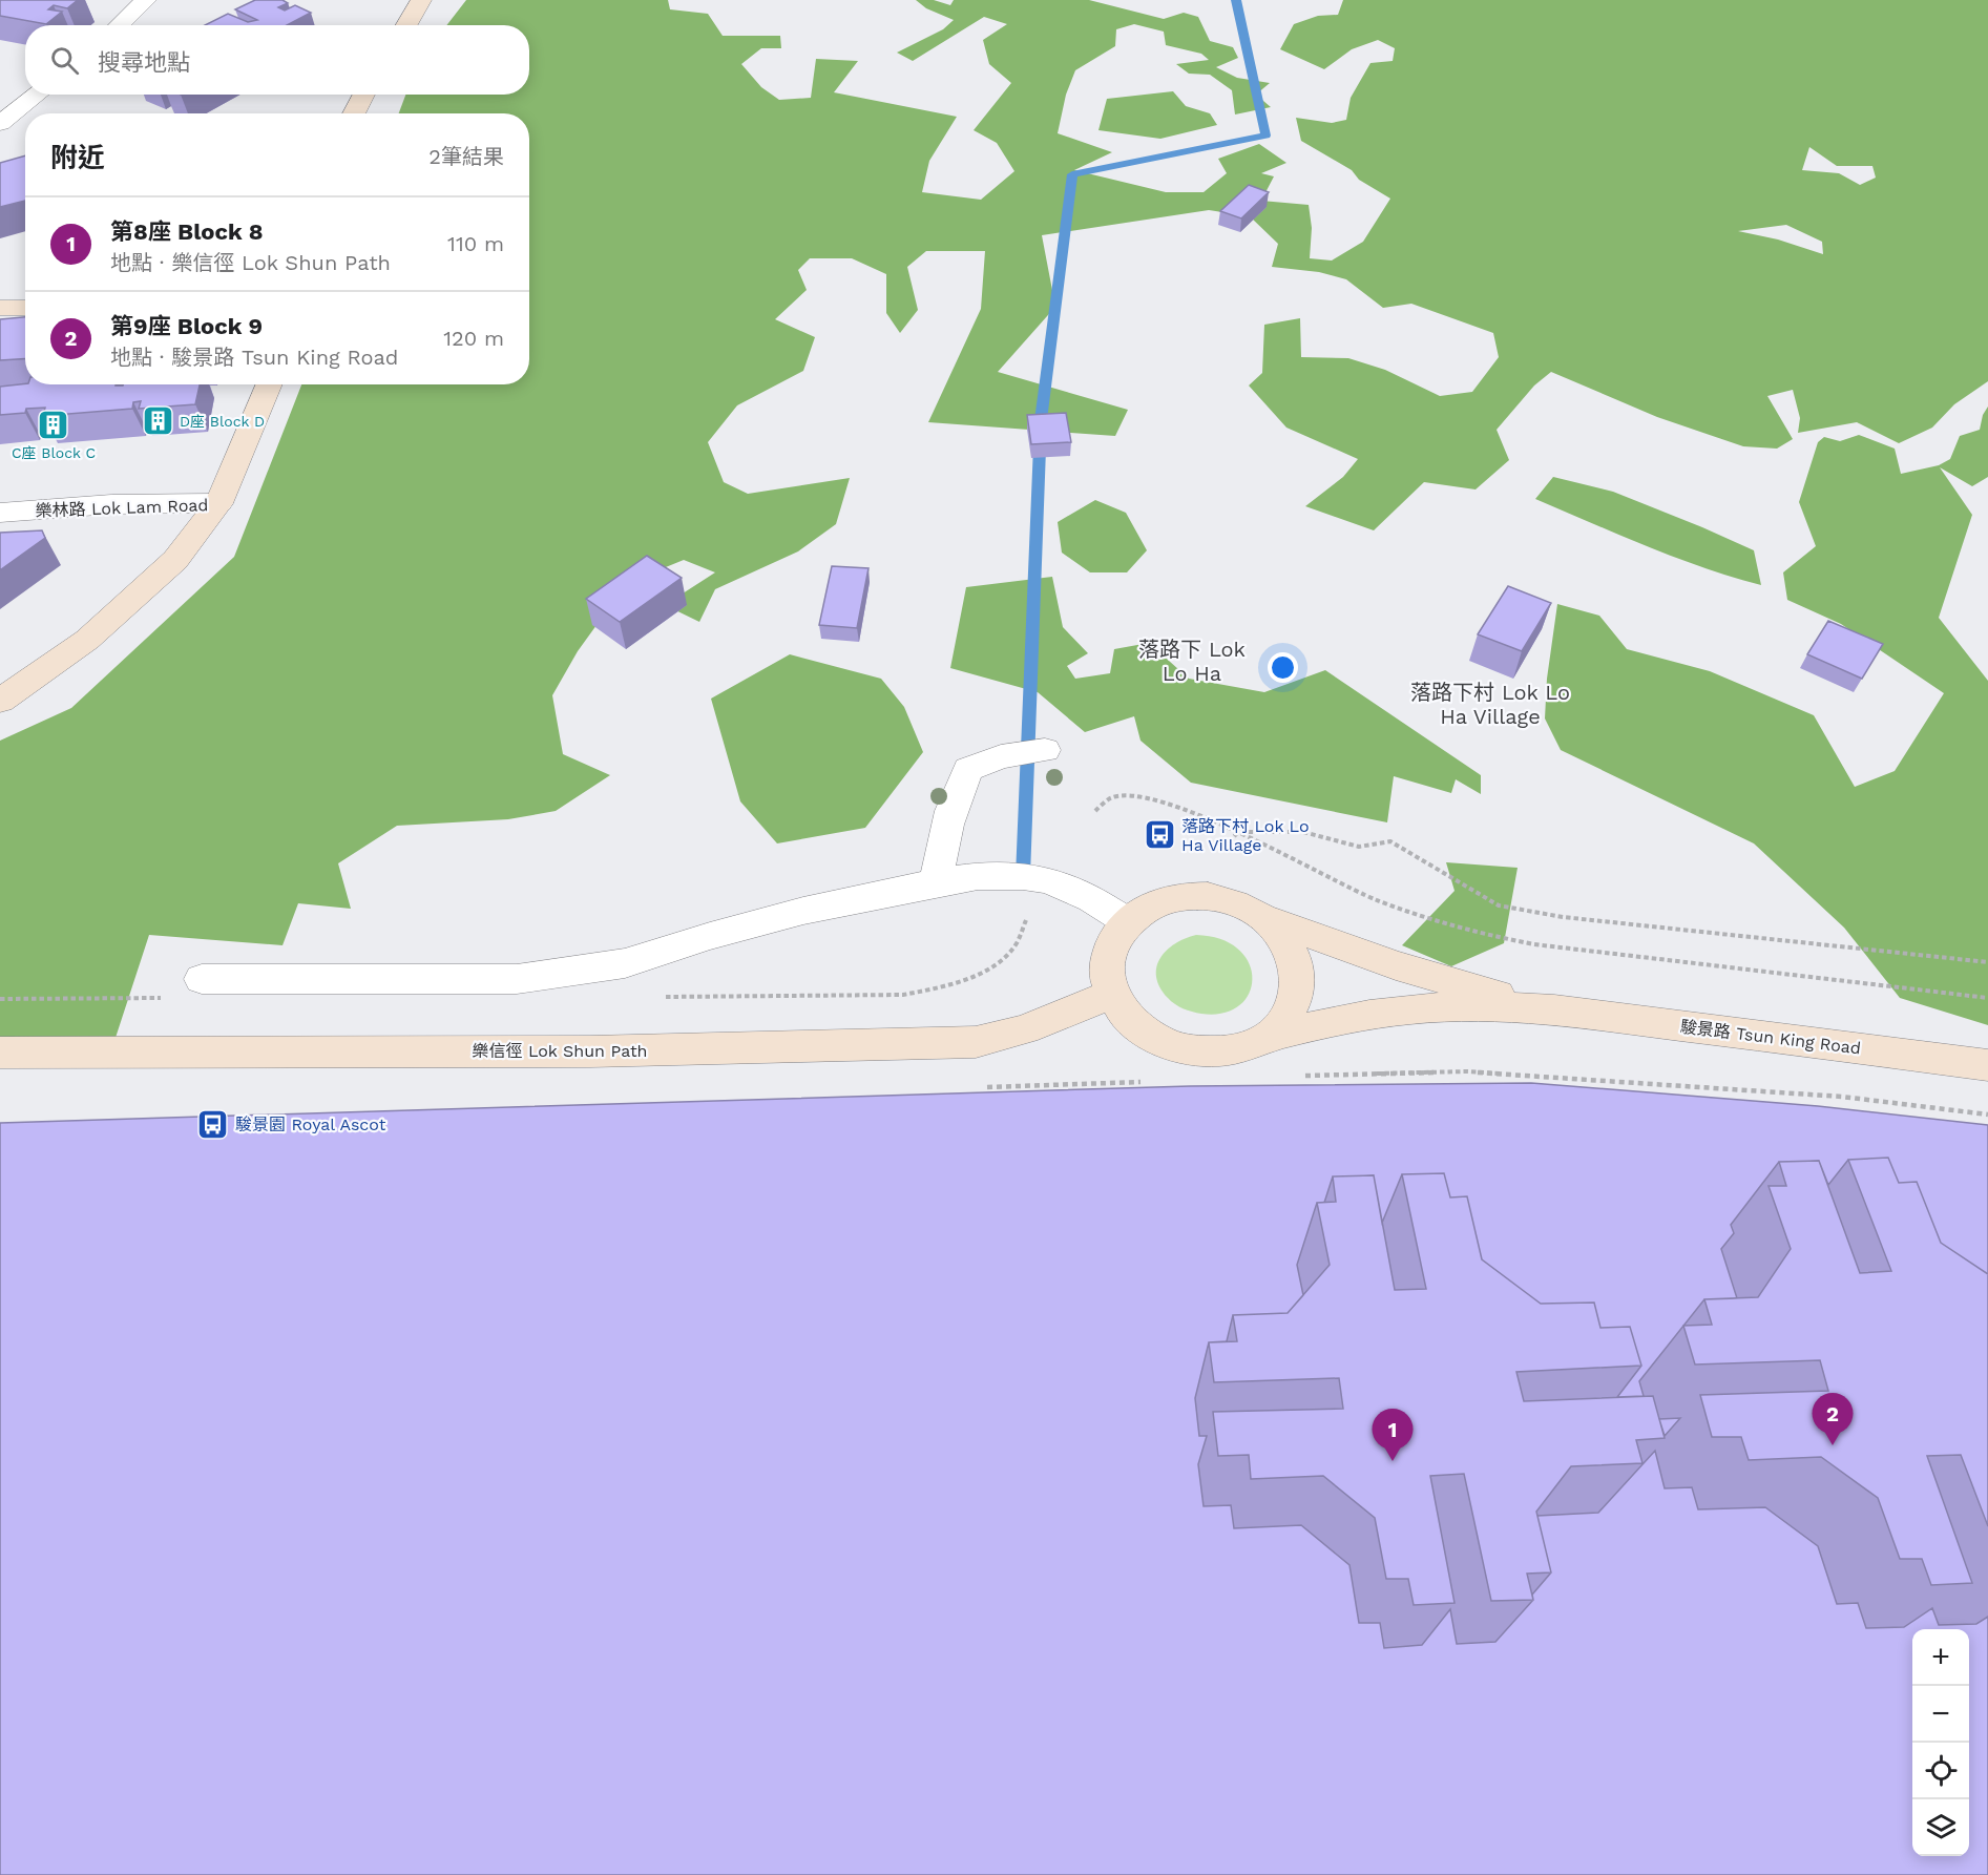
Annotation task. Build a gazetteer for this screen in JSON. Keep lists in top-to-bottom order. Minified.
{"streets":{"street":["樂林路 Lok Lam Road","駿景路 Tsun King Road","樂信徑 Lok Shun Path"]},"crossings":[["駿景路 Tsun King Road","樂信徑 Lok Shun Path"]],"districts":["落路下 Lok Lo Ha","落路下村 Lok Lo Ha Village"],"places":{"building":["D座 Block D","C座 Block C"],"bus stop":["落路下村 Lok Lo Ha Village","駿景園 Royal Ascot"]},"page":{"search":"搜尋地點","heading":["附近","2筆結果"],"list":[{"mark":"1","name":"第8座 Block 8","note":"地點 · 樂信徑 Lok Shun Path","value":"110 m"},{"mark":"2","name":"第9座 Block 9","note":"地點 · 駿景路 Tsun King Road","value":"120 m"}],"pins":["2","1"],"map_buttons":["+","−"]}}
